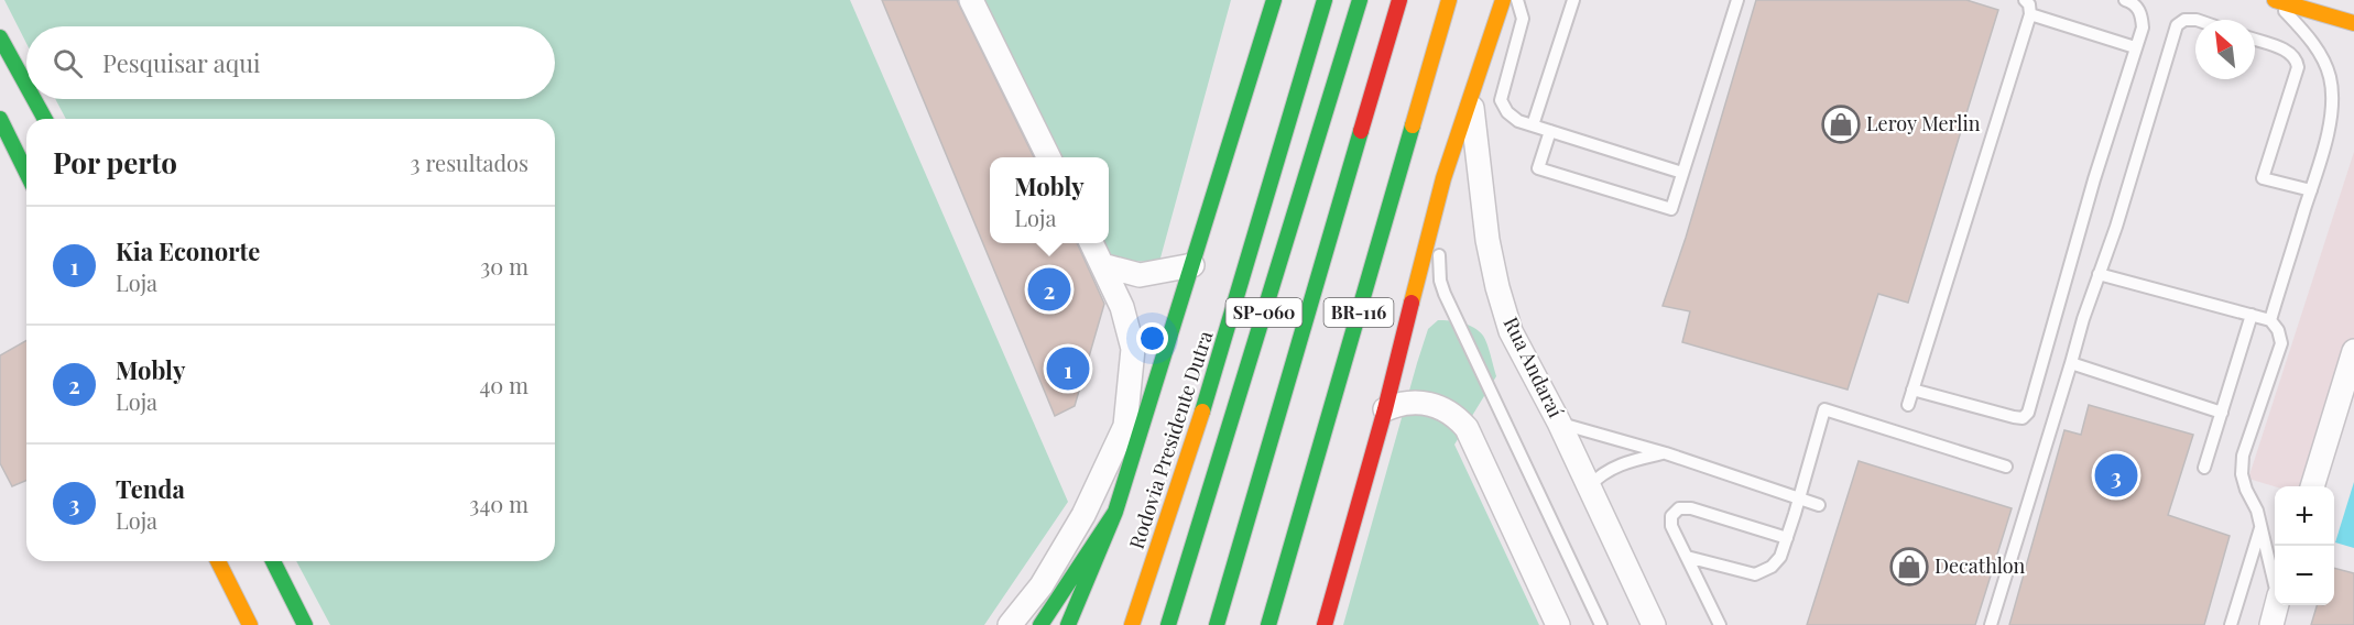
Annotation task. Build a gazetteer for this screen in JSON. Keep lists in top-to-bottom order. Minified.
{"streets":{"main road":["SP-060","BR-116","Rodovia Presidente Dutra"],"street":["Rua Andaraí"]},"places":{"shop":["Leroy Merlin","Decathlon"]},"north":"top left","page":{"search":"Pesquisar aqui","heading":["Por perto","3 resultados"],"popup":["Mobly","Loja"],"list":[{"mark":"1","name":"Kia Econorte","note":"Loja","value":"30 m"},{"mark":"2","name":"Mobly","note":"Loja","value":"40 m"},{"mark":"3","name":"Tenda","note":"Loja","value":"340 m"}],"pins":["2","1","3"],"map_buttons":["+","−"]}}
